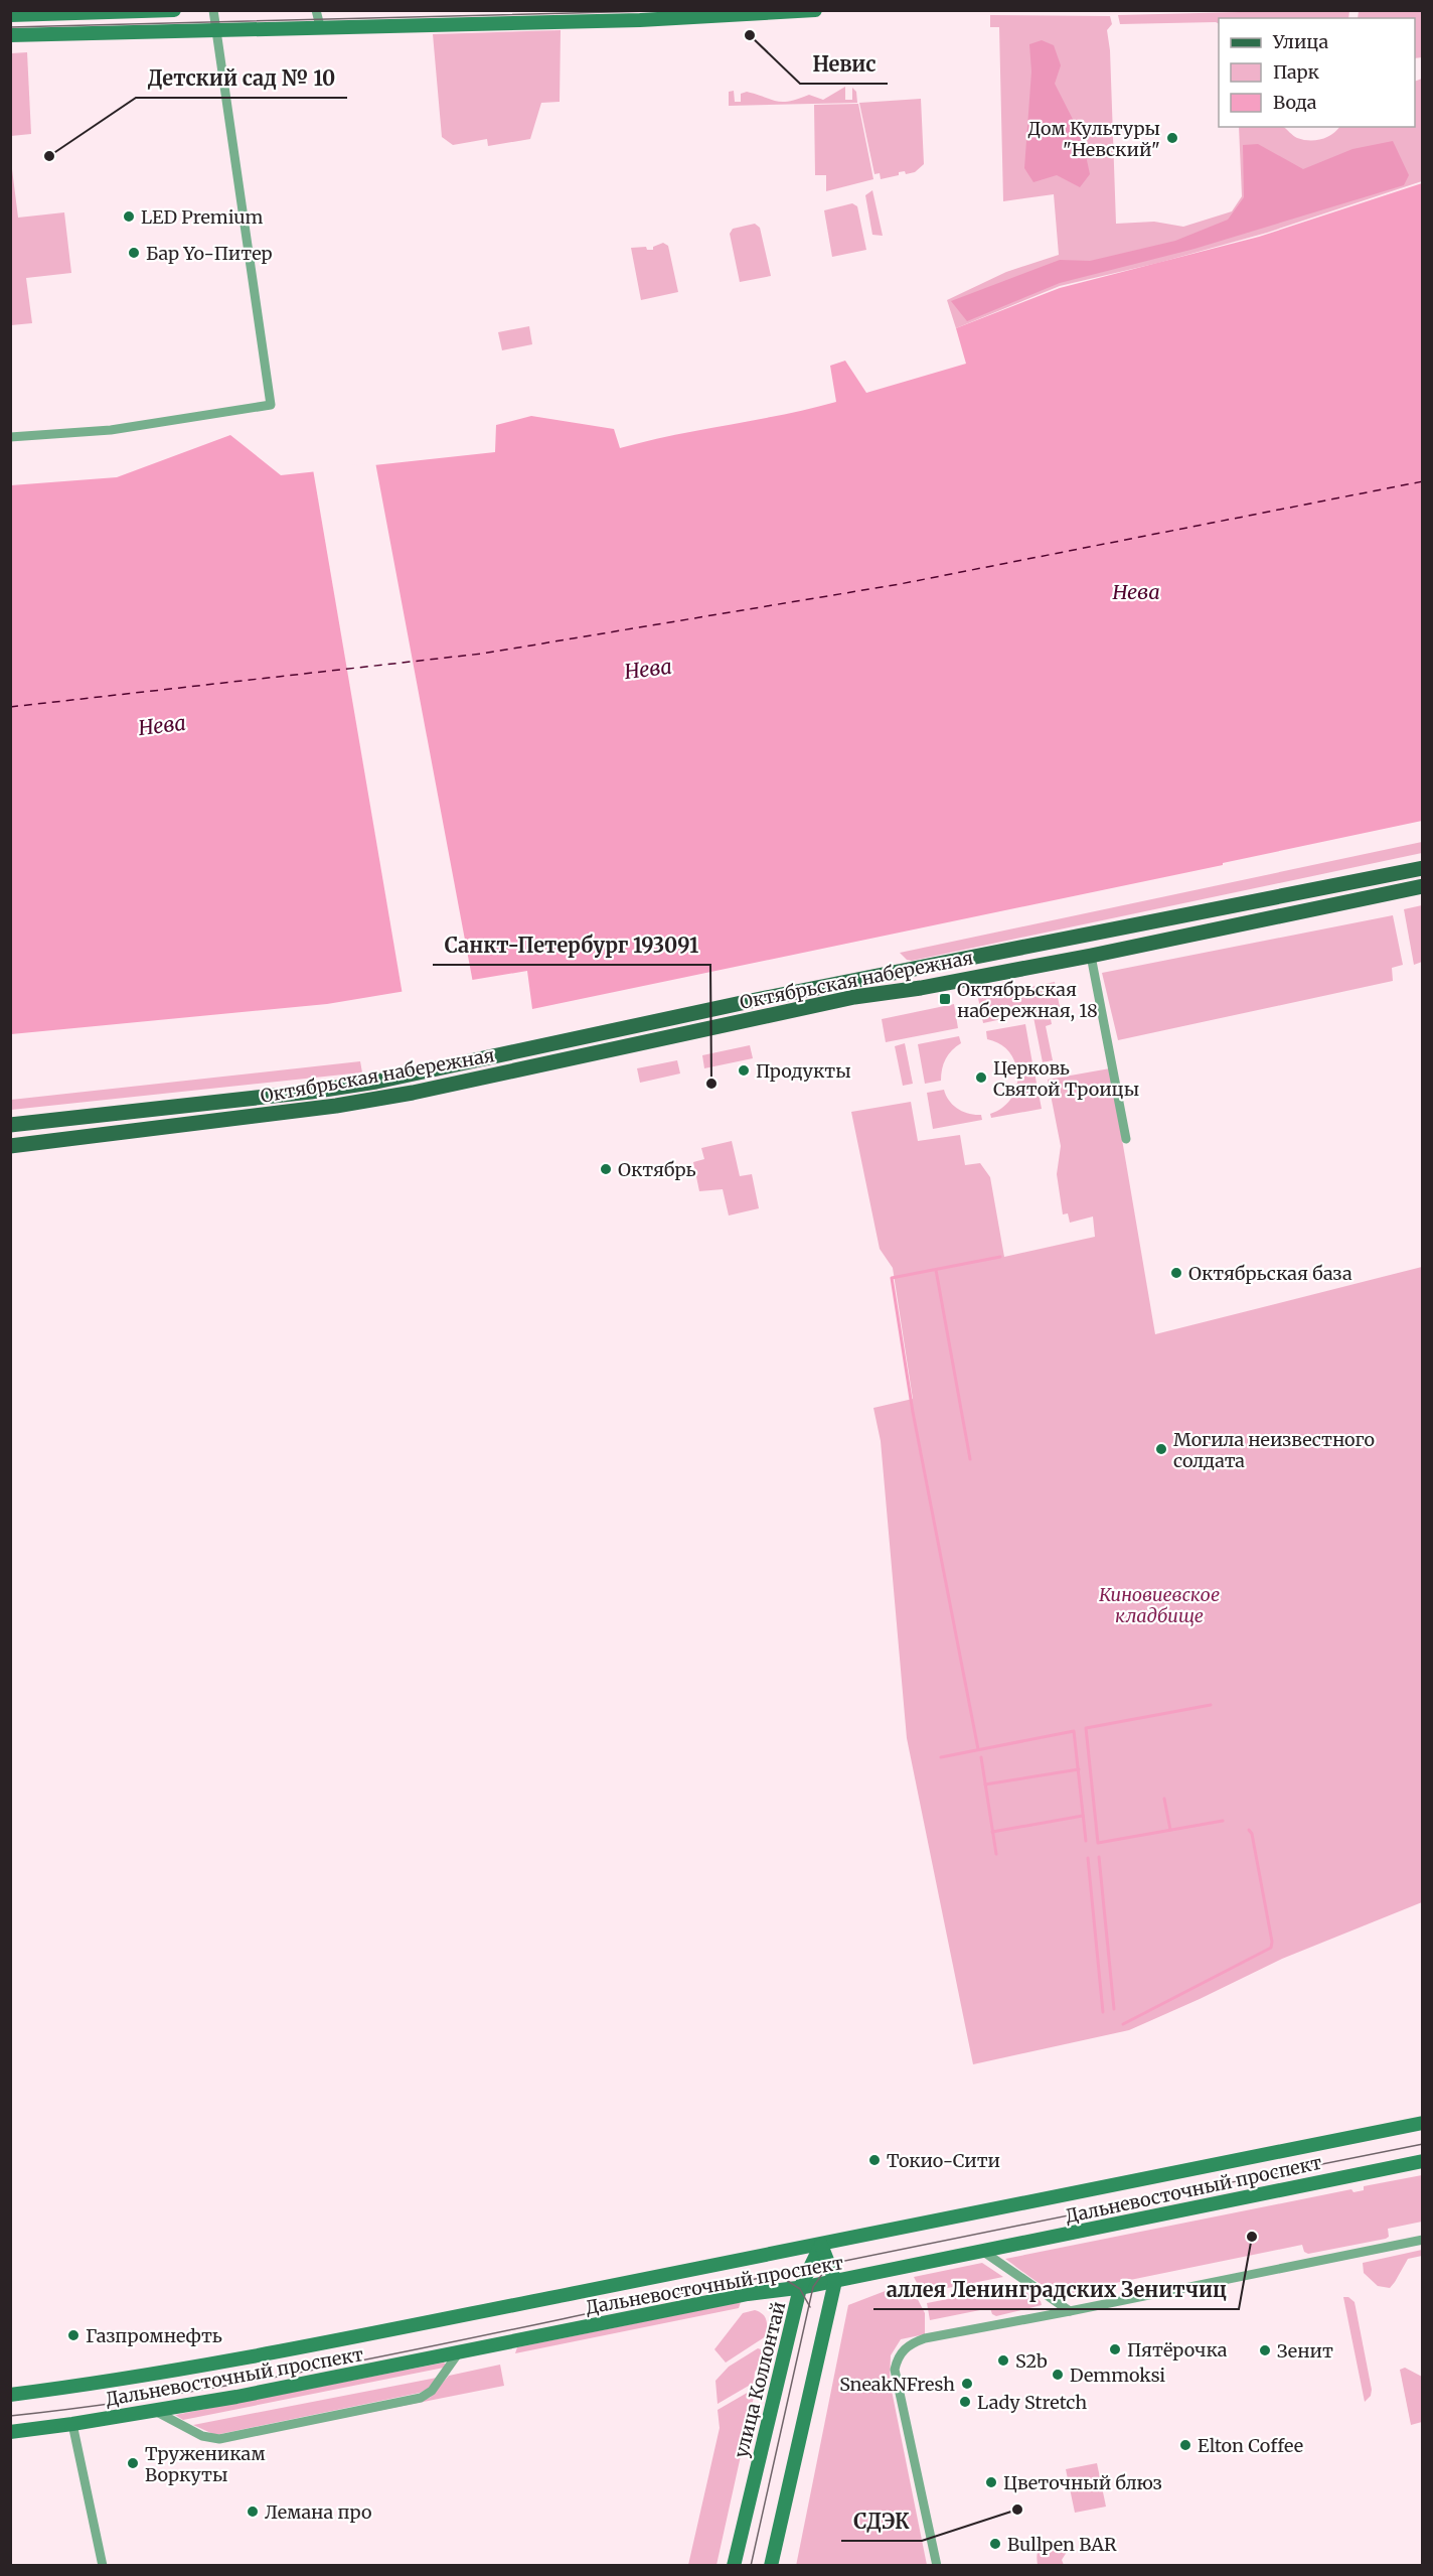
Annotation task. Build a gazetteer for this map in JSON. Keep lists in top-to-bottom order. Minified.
{"streets":{"main road":["Октябрьская набережная","Дальневосточный проспект","улица Коллонтай"]},"crossings":[["Дальневосточный проспект","улица Коллонтай"]],"water":["Нева"],"parks":["Киновиевское кладбище"],"places":{"other":["Невис","Дом Культуры \"Невский\"","Детский сад № 10","LED Premium","Бар Yo-Питер","Продукты","Церковь Святой Троицы","Санкт-Петербург 193091","Октябрь","Октябрьская база","Могила неизвестного солдата","Токио-Сити","аллея Ленинградских Зенитчиц","Газпромнефть","Пятёрочка","Зенит","S2b","Demmoksi","SneakNFresh","Lady Stretch","Elton Coffee","Труженикам Воркуты","Цветочный блюз","СДЭК","Лемана про","Bullpen BAR"],"transit":["Октябрьская набережная, 18"]},"legend":["Улица","Парк","Вода"]}
